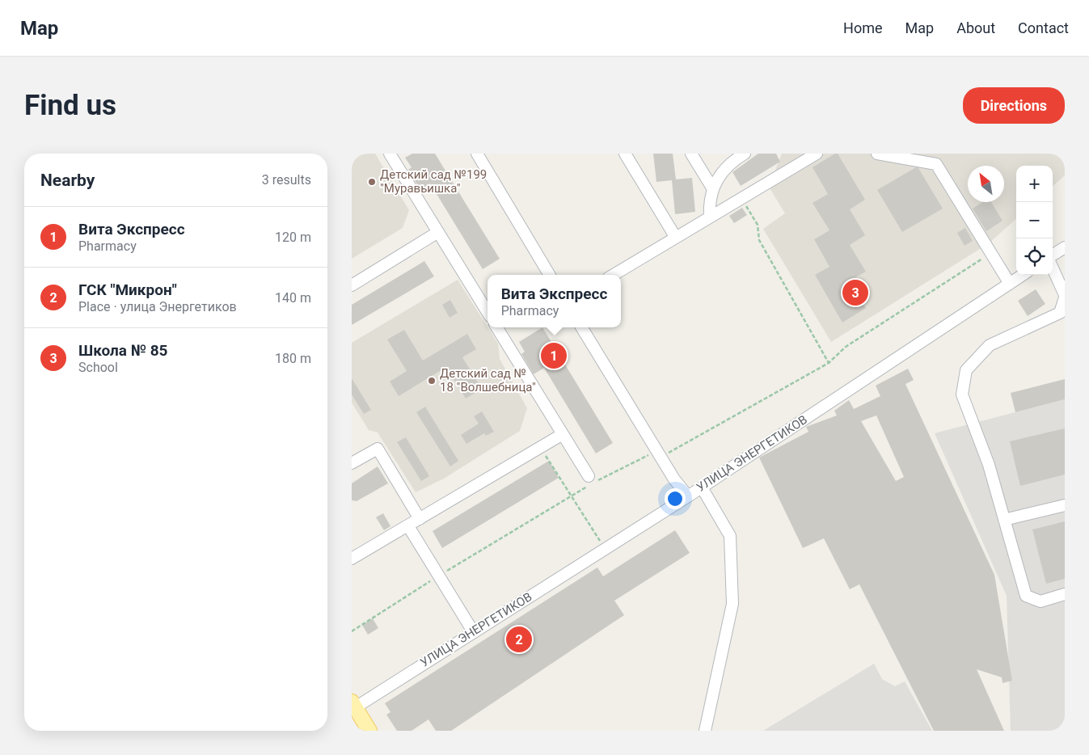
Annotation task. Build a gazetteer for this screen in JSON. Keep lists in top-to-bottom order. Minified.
{"streets":{"street":["УЛИЦА ЭНЕРГЕТИКОВ"]},"places":["Детский сад №199 \"Муравьишка\"","Детский сад № 18 \"Волшебница\""],"north":"top left","page":{"header":"Map","nav":["Home","Map","About","Contact"],"buttons":"Directions","title":"Find us","heading":["Nearby","3 results"],"map_buttons":["+","−"],"list":[{"mark":"1","name":"Вита Экспресс","note":"Pharmacy","value":"120 m"},{"mark":"2","name":"ГСК \"Микрон\"","note":"Place · улица Энергетиков","value":"140 m"},{"mark":"3","name":"Школа № 85","note":"School","value":"180 m"}],"popup":["Вита Экспресс","Pharmacy"],"pins":["3","1","2"]}}
